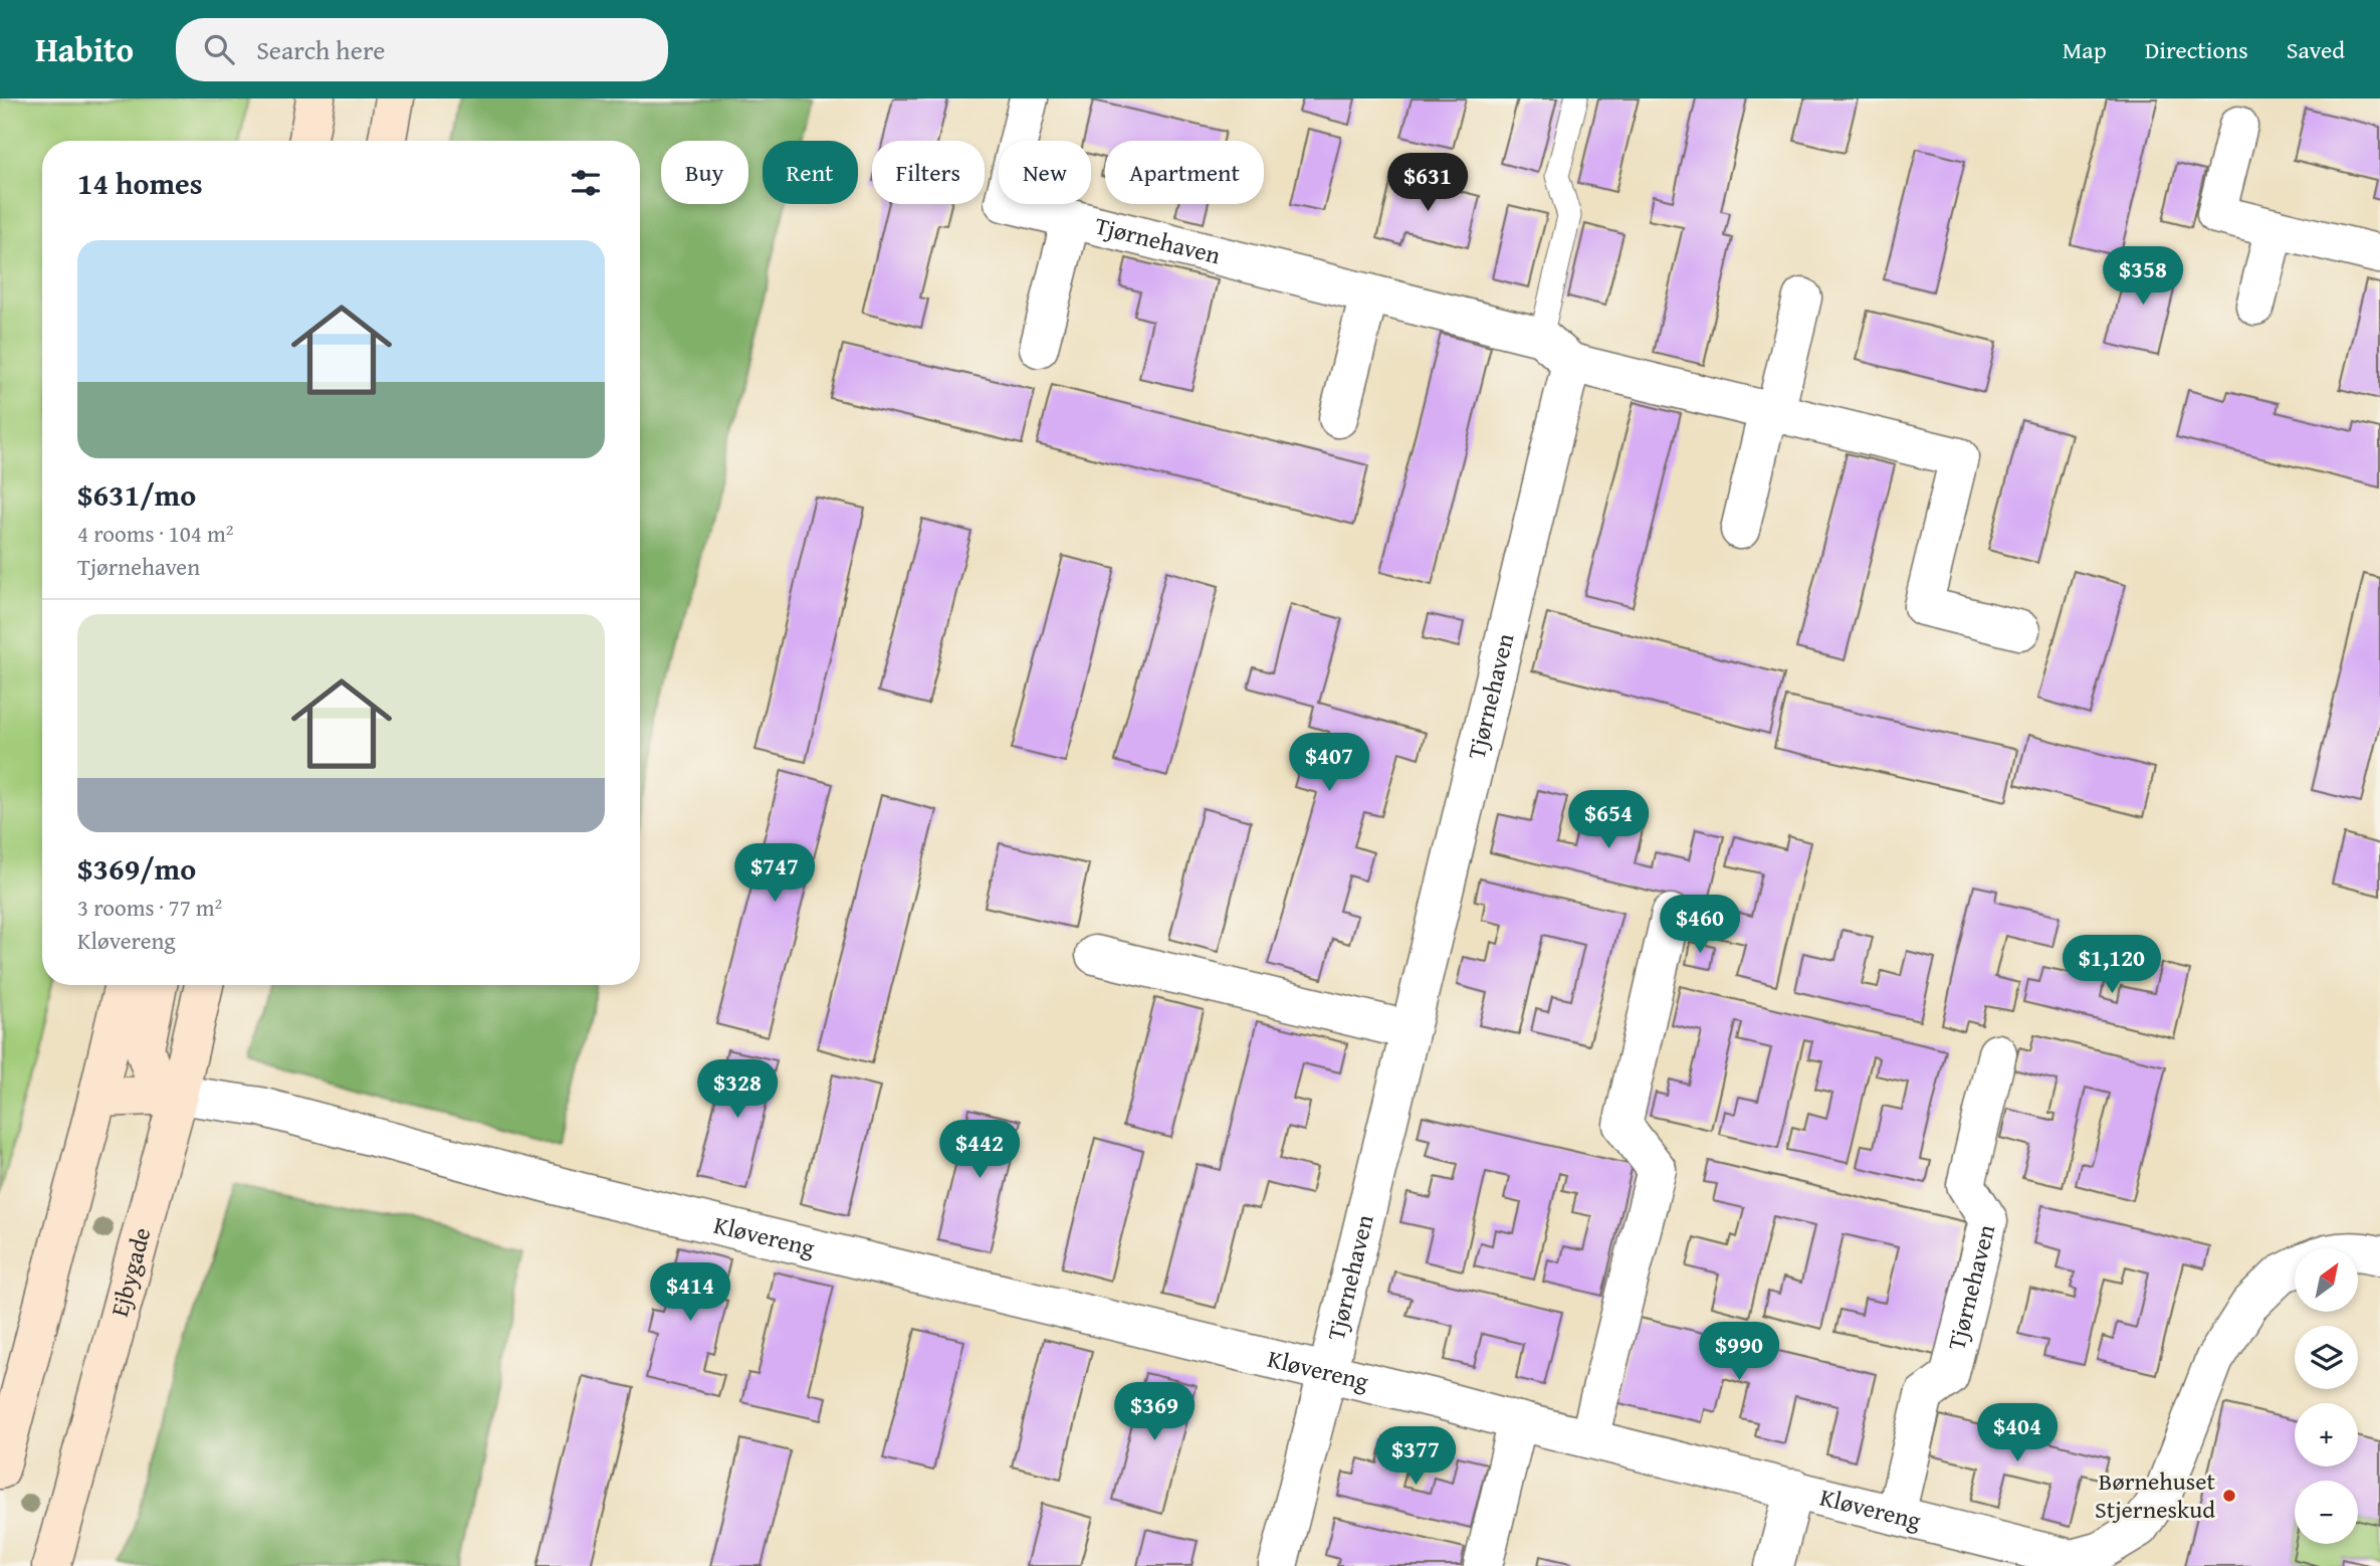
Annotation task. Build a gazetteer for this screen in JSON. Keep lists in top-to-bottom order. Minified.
{"streets":{"main road":["Ejbygade"],"street":["Tjørnehaven","Kløvereng"]},"crossings":[["Tjørnehaven","Kløvereng"],["Kløvereng","Ejbygade"]],"places":["Børnehuset Stjerneskud"],"north":"top right","page":{"header":"Habito","search":"Search here","nav":["Map","Directions","Saved"],"chip":["Buy","Rent","Filters","New","Apartment"],"heading":"14 homes","price":["$631","$358","$407","$654","$747","$460","$1,120","$328","$442","$414","$990","$369","$404","$377"],"list":[{"name":"$631/mo","note":"4 rooms · 104 m² · Tjørnehaven"},{"name":"$369/mo","note":"3 rooms · 77 m² · Kløvereng"}],"map_buttons":["+","−"]}}
